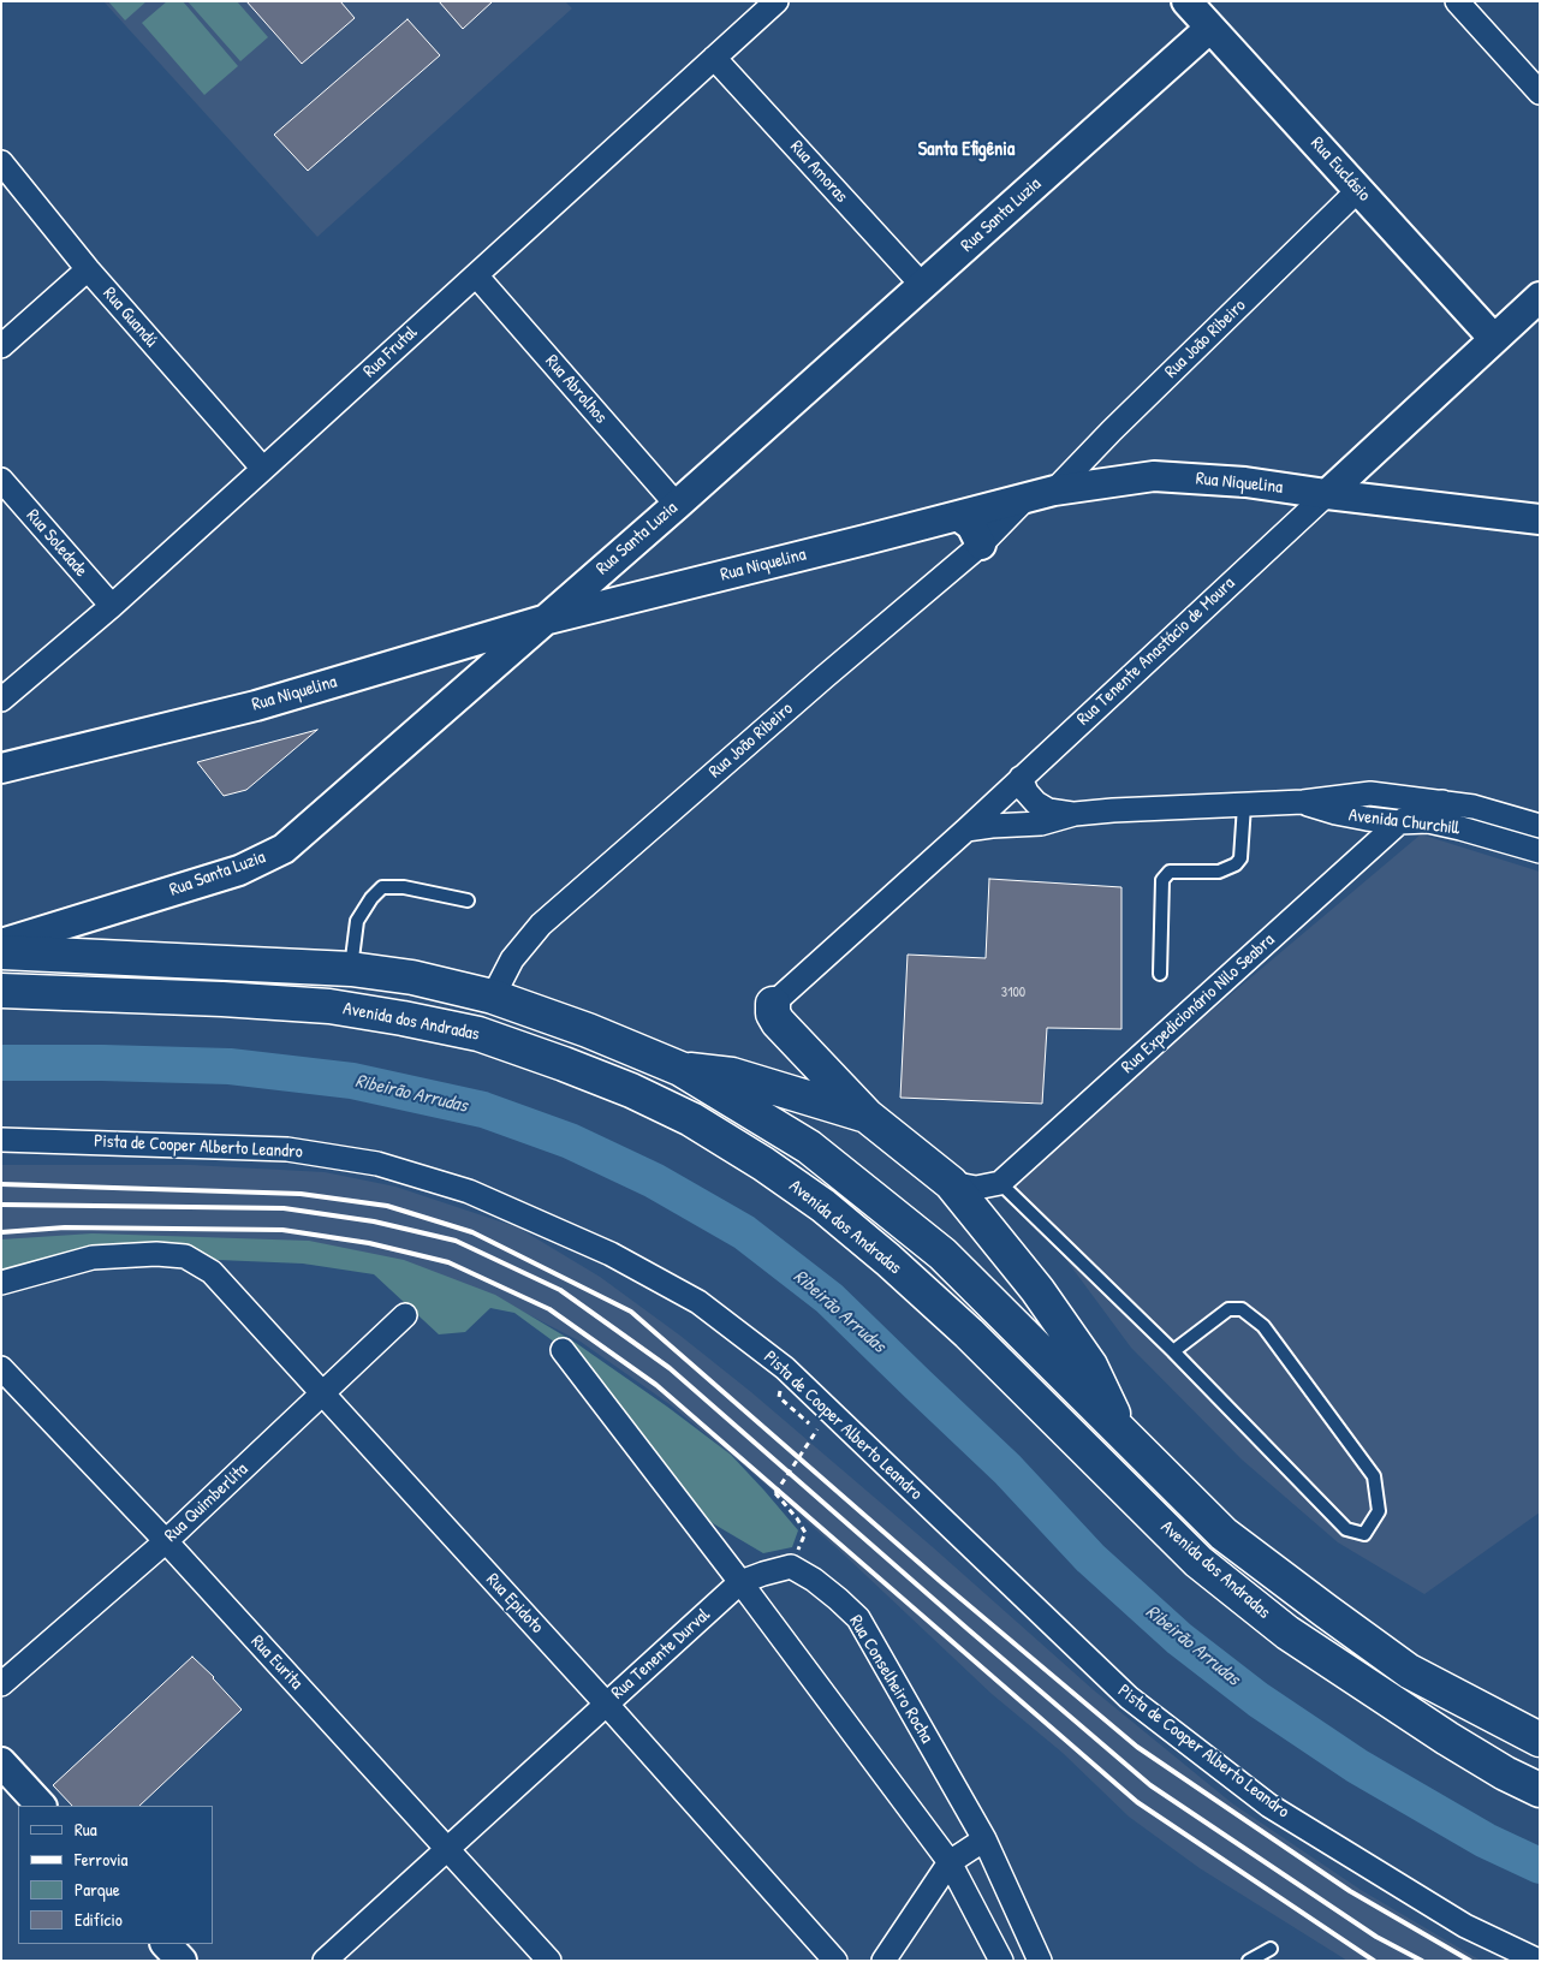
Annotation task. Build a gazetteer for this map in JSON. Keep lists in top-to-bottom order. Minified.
{"streets":{"main road":["Avenida dos Andradas"],"street":["Rua Euclásio","Rua Amoras","Rua Santa Luzia","Rua Guandú","Rua João Ribeiro","Rua Frutal","Rua Abrolhos","Rua Niquelina","Rua Soledade","Rua Tenente Anastácio de Moura","Avenida Churchill","Rua Expedicionário Nilo Seabra","Pista de Cooper Alberto Leandro","Rua Quimberlita","Rua Epidoto","Rua Tenente Durval","Rua Eurita","Rua Conselheiro Rocha"]},"crossings":[["Rua Euclásio","Rua Santa Luzia"],["Rua Euclásio","Rua João Ribeiro"],["Rua Euclásio","Rua Tenente Anastácio de Moura"],["Rua Amoras","Rua Santa Luzia"],["Rua Amoras","Rua Frutal"],["Rua Santa Luzia","Rua Abrolhos"],["Rua Santa Luzia","Rua Niquelina"],["Rua Guandú","Rua Frutal"],["Rua João Ribeiro","Rua Niquelina"],["Rua João Ribeiro","Avenida dos Andradas"],["Rua Frutal","Rua Abrolhos"],["Rua Frutal","Rua Soledade"],["Rua Niquelina","Rua Tenente Anastácio de Moura"],["Rua Tenente Anastácio de Moura","Avenida Churchill"],["Avenida Churchill","Rua Expedicionário Nilo Seabra"],["Rua Quimberlita","Rua Epidoto"],["Rua Quimberlita","Rua Eurita"],["Rua Epidoto","Rua Tenente Durval"],["Rua Tenente Durval","Rua Eurita"]],"districts":["Santa Efigênia"],"water":["Ribeirão Arrudas"],"house_numbers":["3100"],"legend":["Rua","Ferrovia","Parque","Edifício"]}
